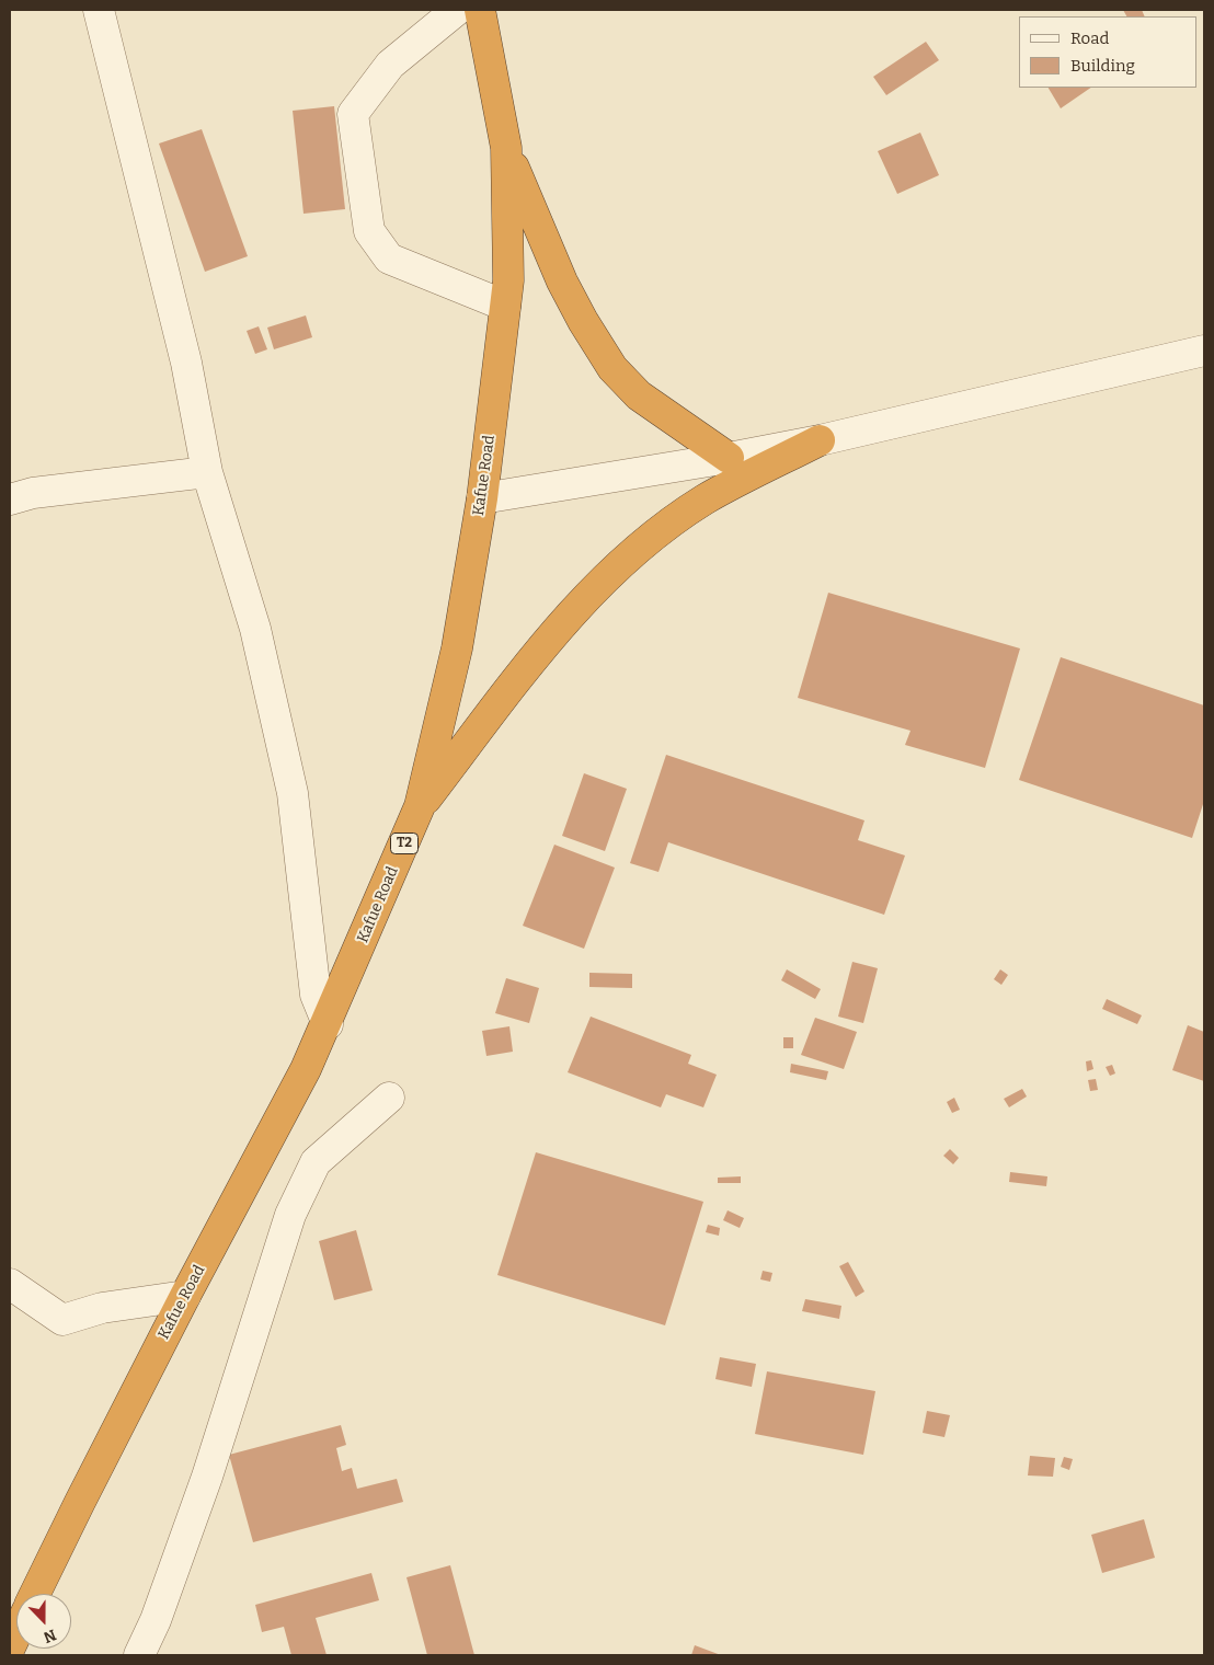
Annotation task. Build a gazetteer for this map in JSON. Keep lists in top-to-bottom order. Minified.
{"streets":{"highway":["Kafue Road","T2"]},"legend":["Road","Building"],"north":"bottom"}
